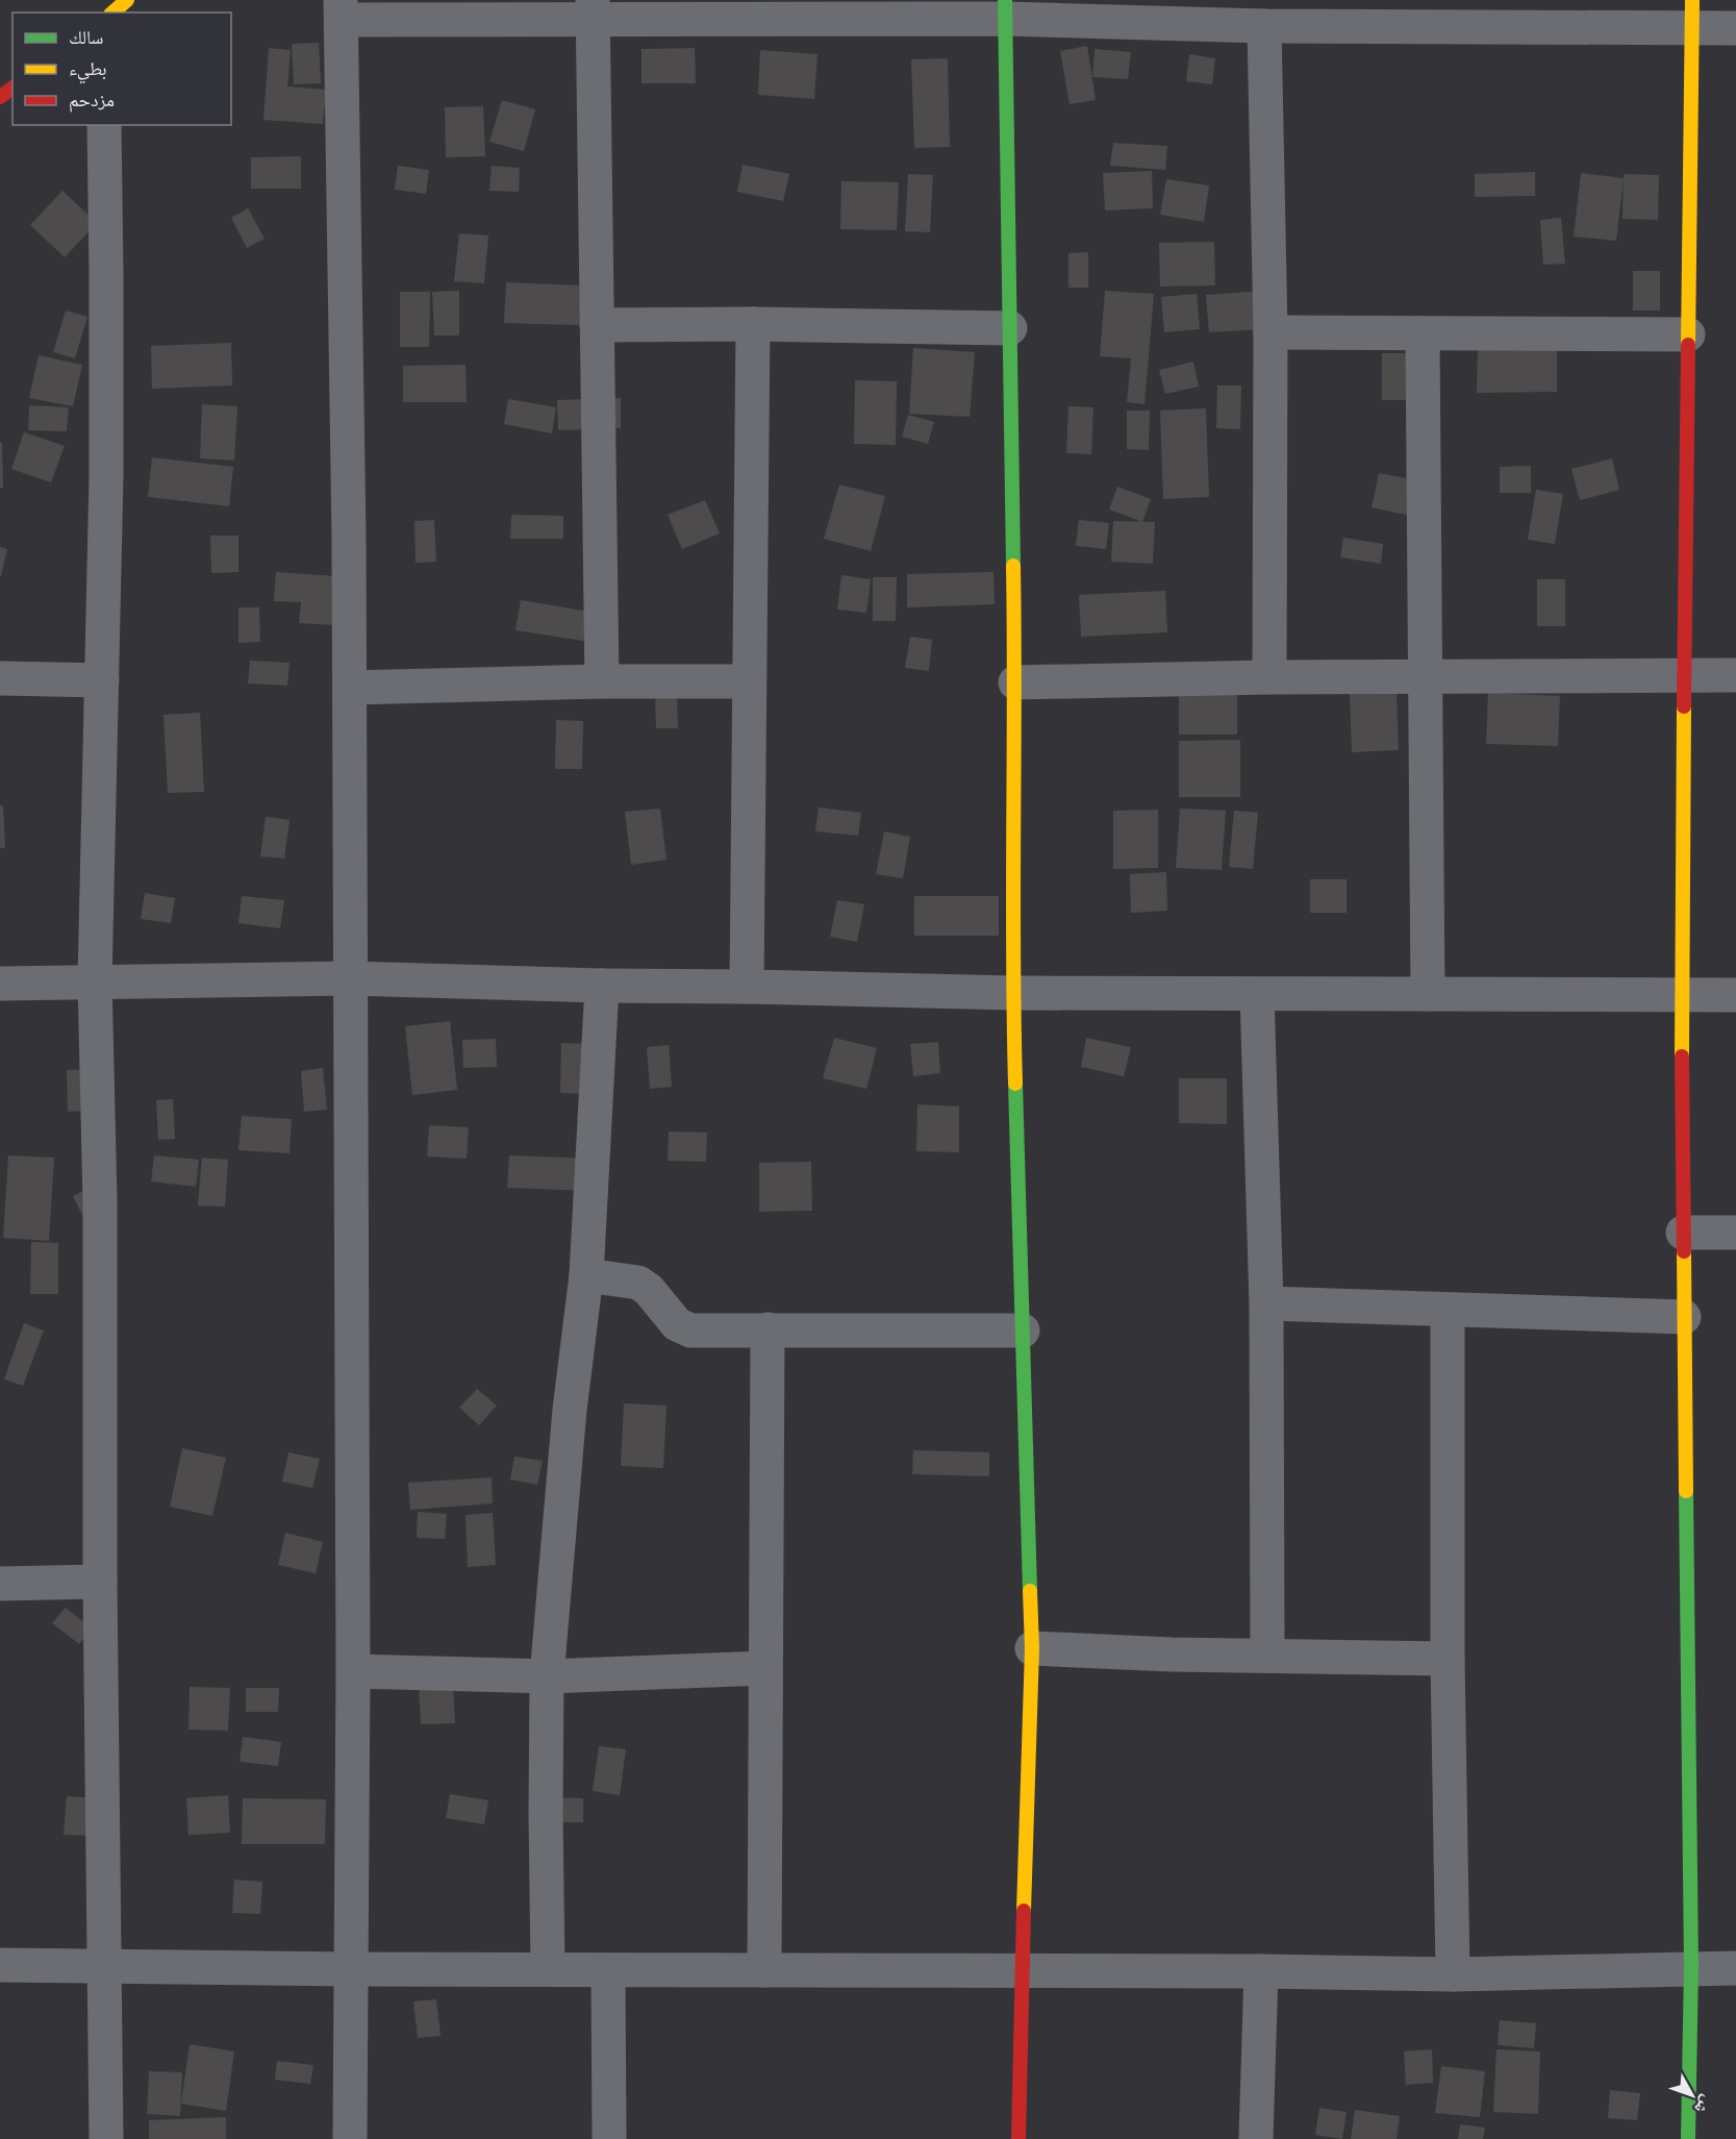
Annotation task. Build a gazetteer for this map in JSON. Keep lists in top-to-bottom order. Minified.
{"legend":["سالك","بطيء","مزدحم"],"north":"bottom right"}
